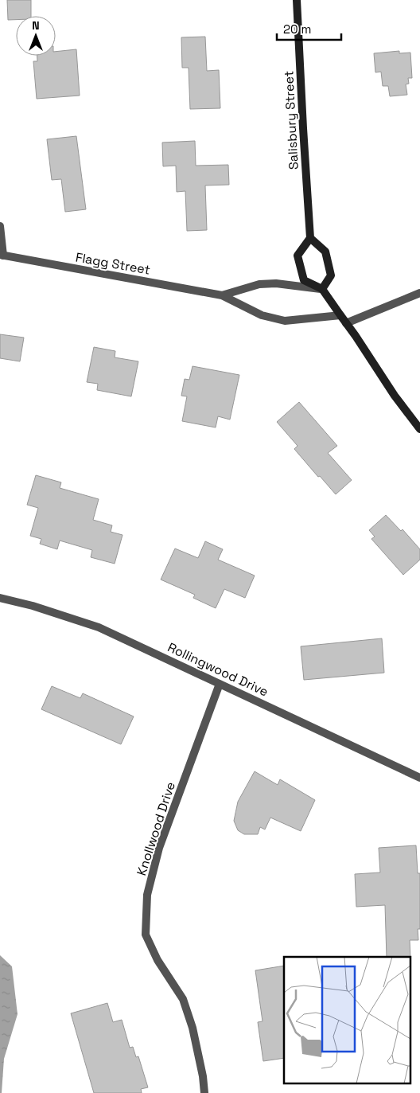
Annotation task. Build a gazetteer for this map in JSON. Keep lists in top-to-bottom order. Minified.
{"streets":{"main road":["Salisbury Street"],"street":["Flagg Street","Rollingwood Drive","Knollwood Drive"]},"crossings":[["Rollingwood Drive","Knollwood Drive"]],"scale_bar":"20 m","north":"top"}
